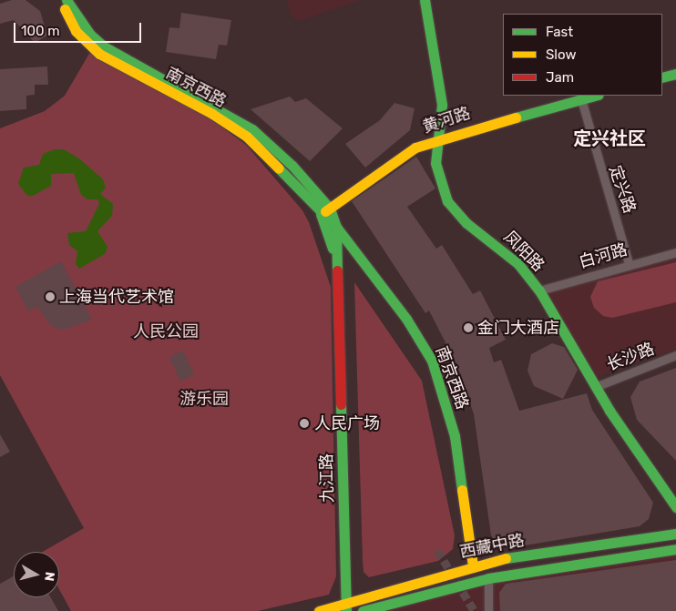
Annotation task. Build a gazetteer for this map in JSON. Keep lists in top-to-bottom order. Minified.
{"streets":{"main road":["南京西路","黄河路","凤阳路","九江路","西藏中路"],"street":["定兴路","白河路","长沙路"]},"crossings":[["南京西路","黄河路"],["南京西路","九江路"],["南京西路","西藏中路"],["黄河路","定兴路"],["黄河路","凤阳路"],["黄河路","九江路"],["定兴路","白河路"],["凤阳路","白河路"],["凤阳路","长沙路"],["九江路","西藏中路"]],"districts":["定兴社区"],"parks":["人民公园","游乐园"],"places":["上海当代艺术馆","金门大酒店","人民广场"],"legend":["Fast","Slow","Jam"],"scale_bar":"100 m","north":"right"}
